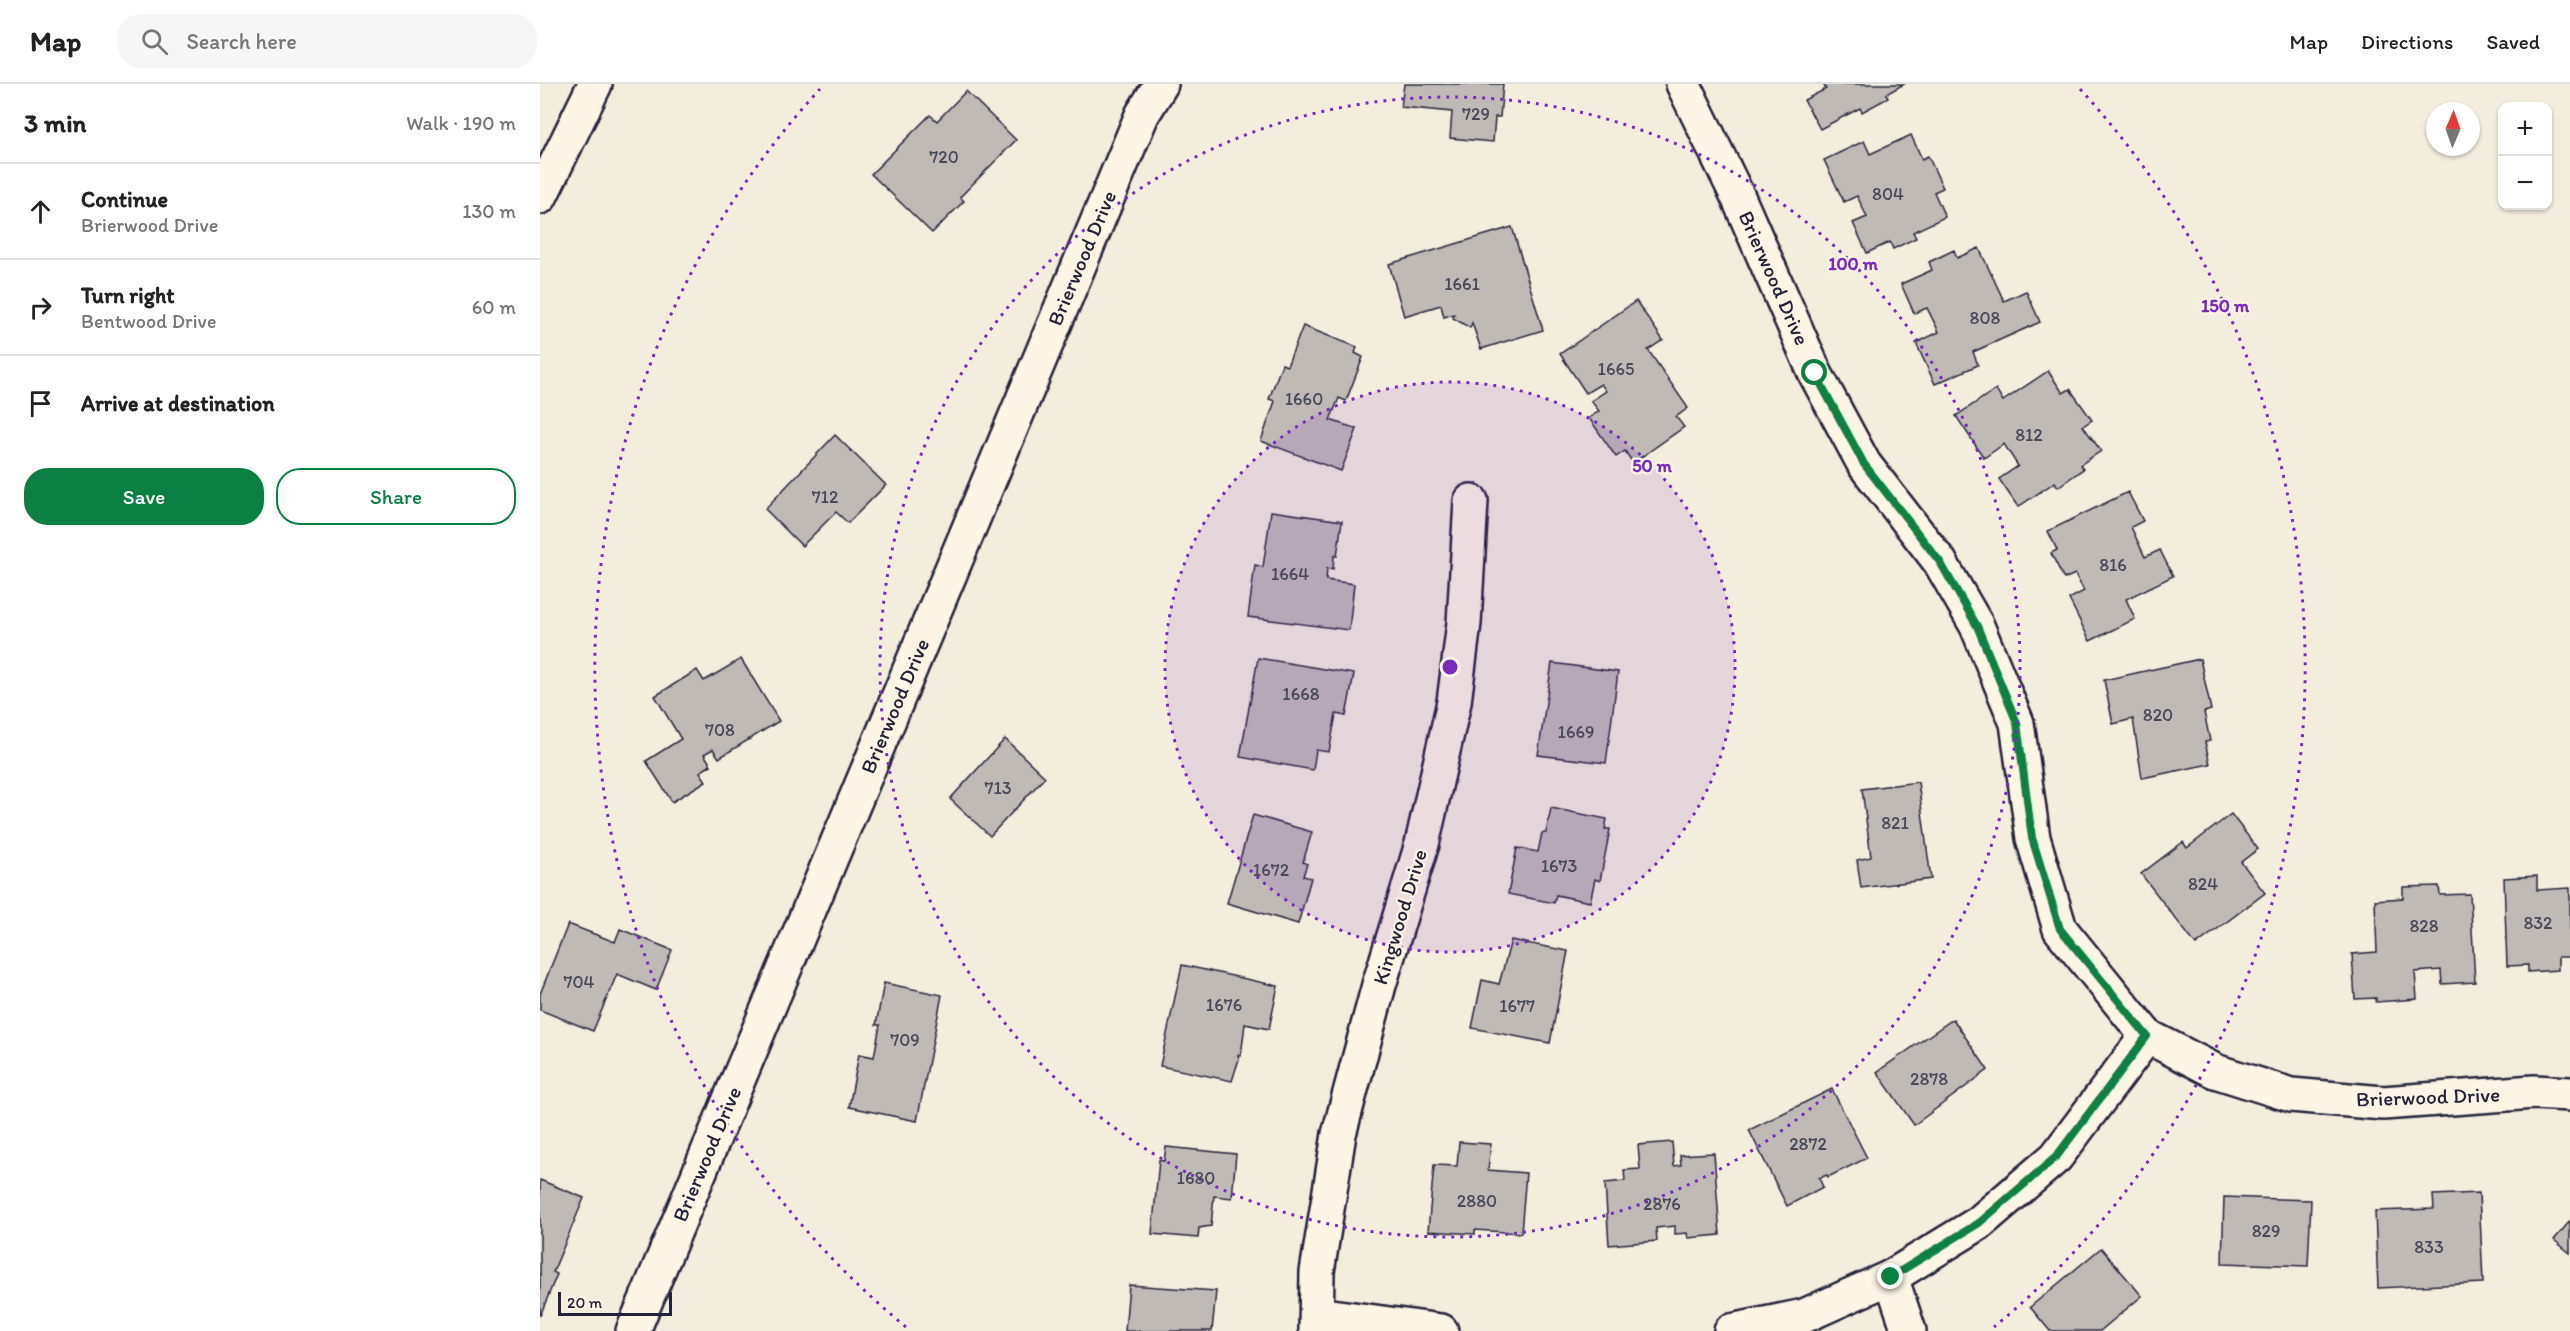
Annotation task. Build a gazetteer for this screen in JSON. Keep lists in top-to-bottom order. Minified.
{"streets":{"street":["Brierwood Drive","Kingwood Drive"]},"house_numbers":["729","720","804","1661","808","1665","1660","812","712","816","1664","1668","820","708","1669","713","821","1673","1672","824","832","828","704","1676","1677","709","2878","2872","1680","2880","2876","829","833"],"scale_bar":"20 m","north":"top","page":{"header":"Map","search":"Search here","nav":["Map","Directions","Saved"],"heading":["3 min","Walk · 190 m"],"map_buttons":["+","−"],"list":[["Continue","Brierwood Drive","130 m"],["Turn right","Bentwood Drive","60 m"],"Arrive at destination"],"buttons":["Save","Share"],"scale":"20 m"},"rings":["100 m","150 m","50 m"]}
